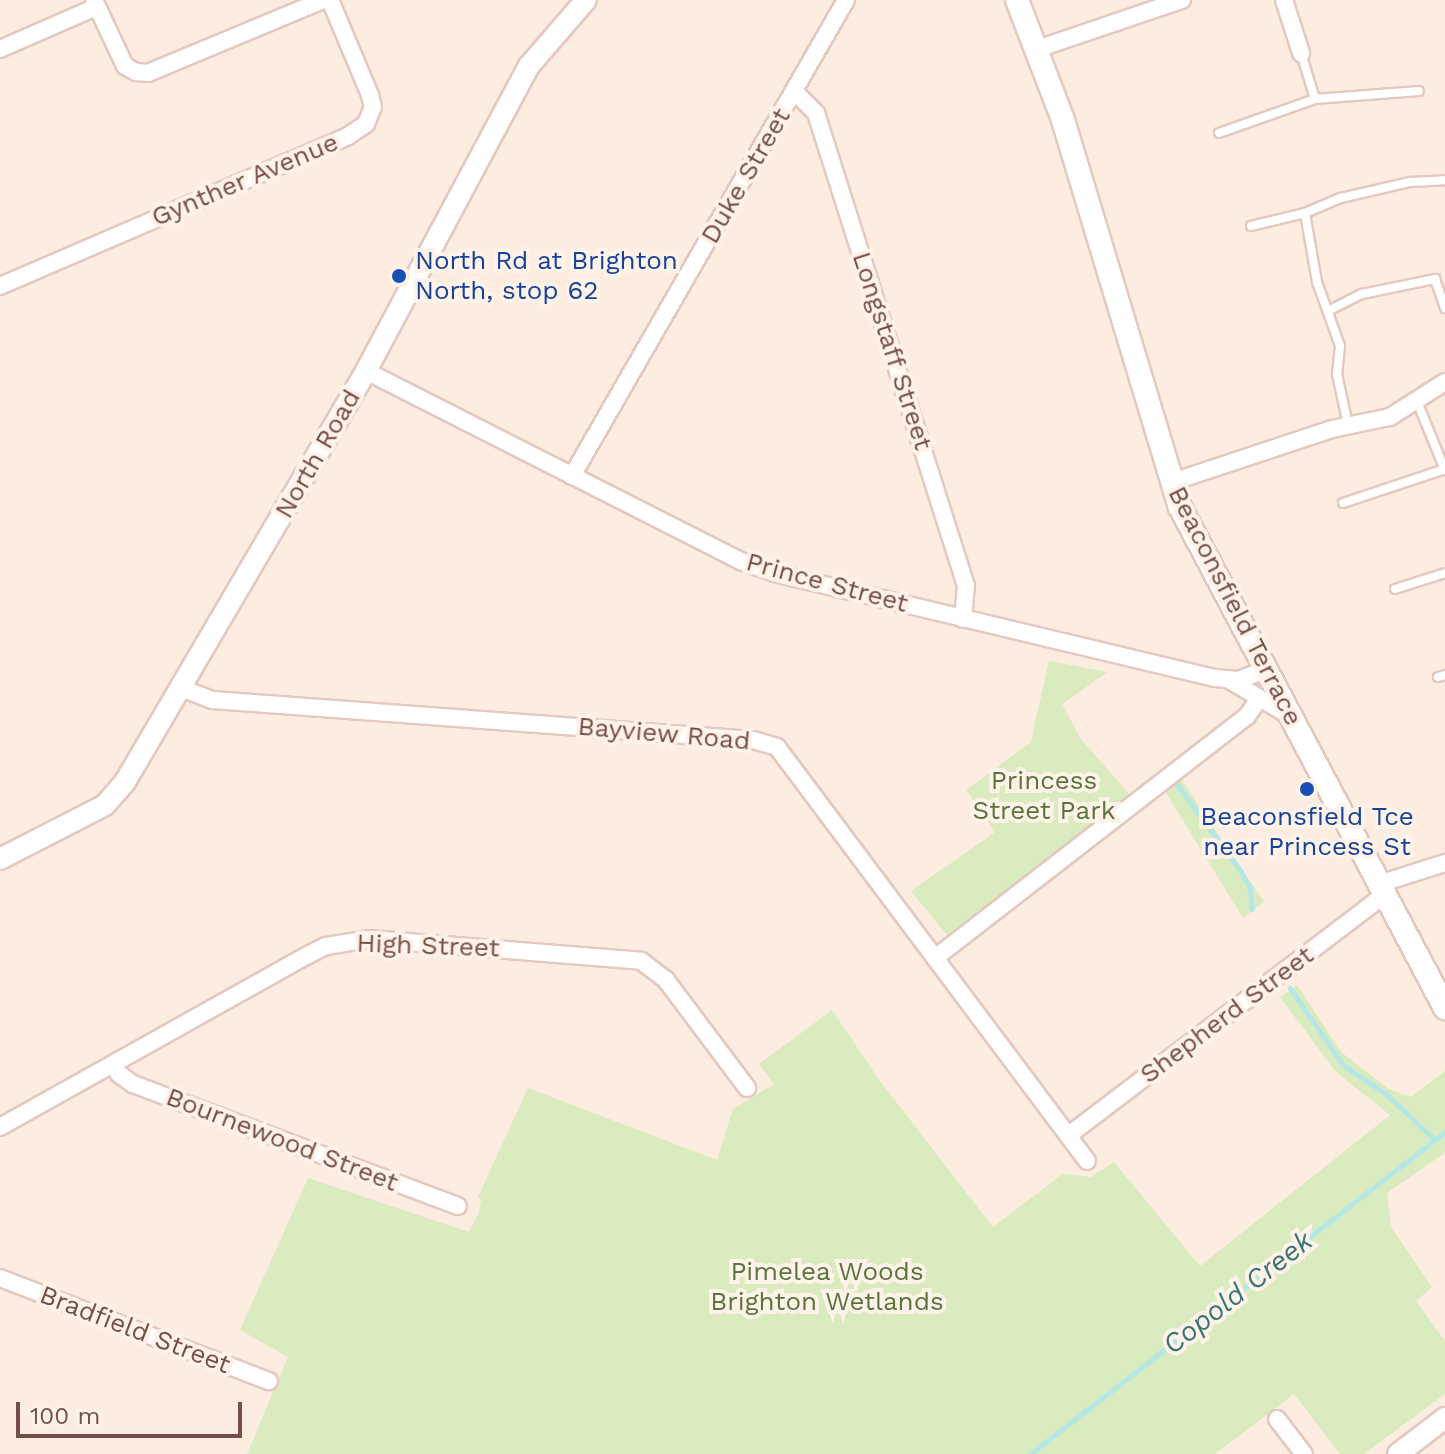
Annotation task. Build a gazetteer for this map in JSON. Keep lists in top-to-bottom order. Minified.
{"streets":{"main road":["Beaconsfield Terrace"],"street":["Duke Street","Gynther Avenue","Longstaff Street","North Road","Prince Street","Bayview Road","High Street","Shepherd Street","Bournewood Street","Bradfield Street"]},"crossings":[["Duke Street","Longstaff Street"],["Duke Street","Prince Street"],["Longstaff Street","Prince Street"],["North Road","Prince Street"],["North Road","Bayview Road"],["Prince Street","Beaconsfield Terrace"],["Beaconsfield Terrace","Shepherd Street"],["Bayview Road","Shepherd Street"],["High Street","Bournewood Street"]],"water":["Copold Creek"],"parks":["Princess Street Park","Pimelea Woods Brighton Wetlands"],"places":["North Rd at Brighton North, stop 62","Beaconsfield Tce near Princess St"],"scale_bar":"100 m"}
